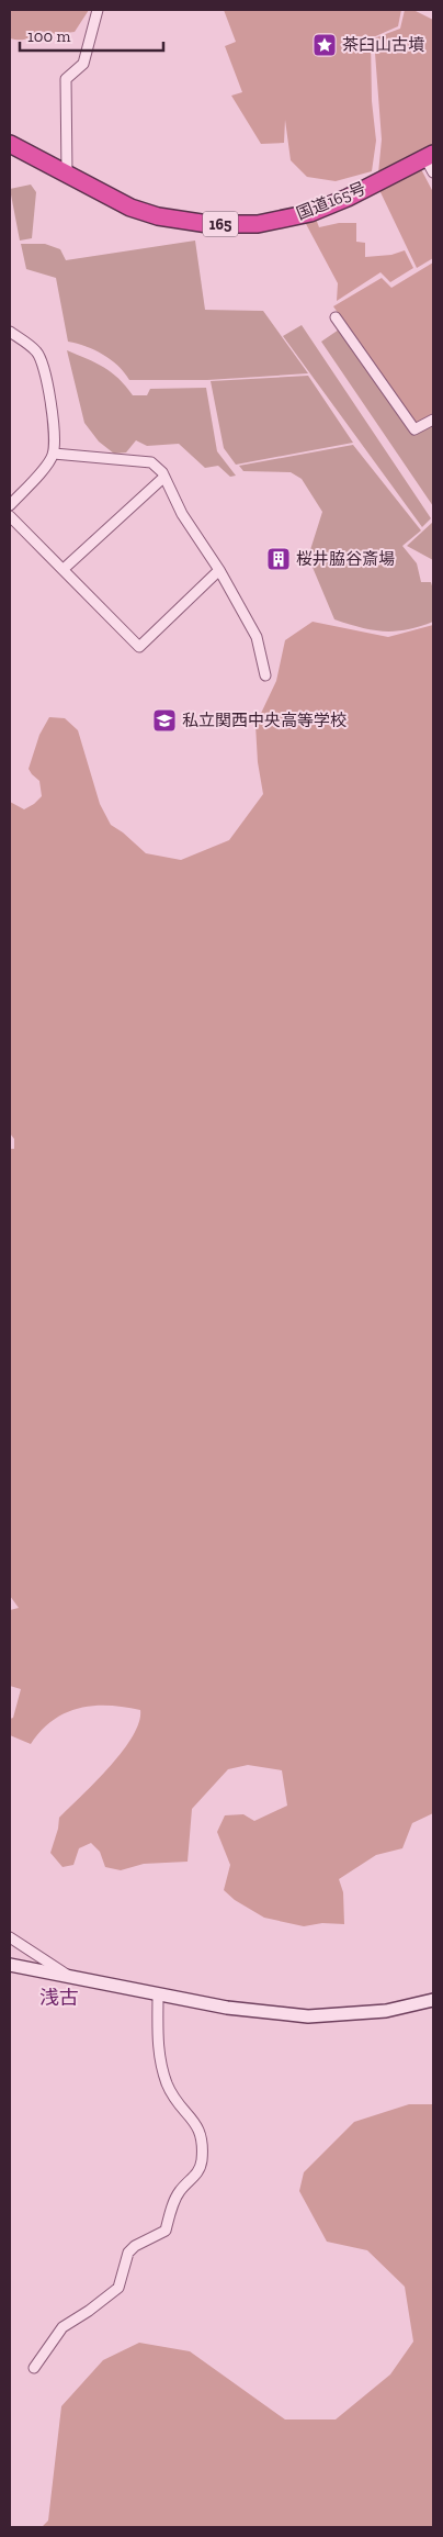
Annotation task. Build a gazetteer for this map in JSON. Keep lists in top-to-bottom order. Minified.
{"streets":{"highway":["国道165号","165"]},"districts":["浅古"],"places":{"place":["茶臼山古墳"],"building":["桜井脇谷斎場"],"school or university":["私立関西中央高等学校"]},"scale_bar":"100 m"}
